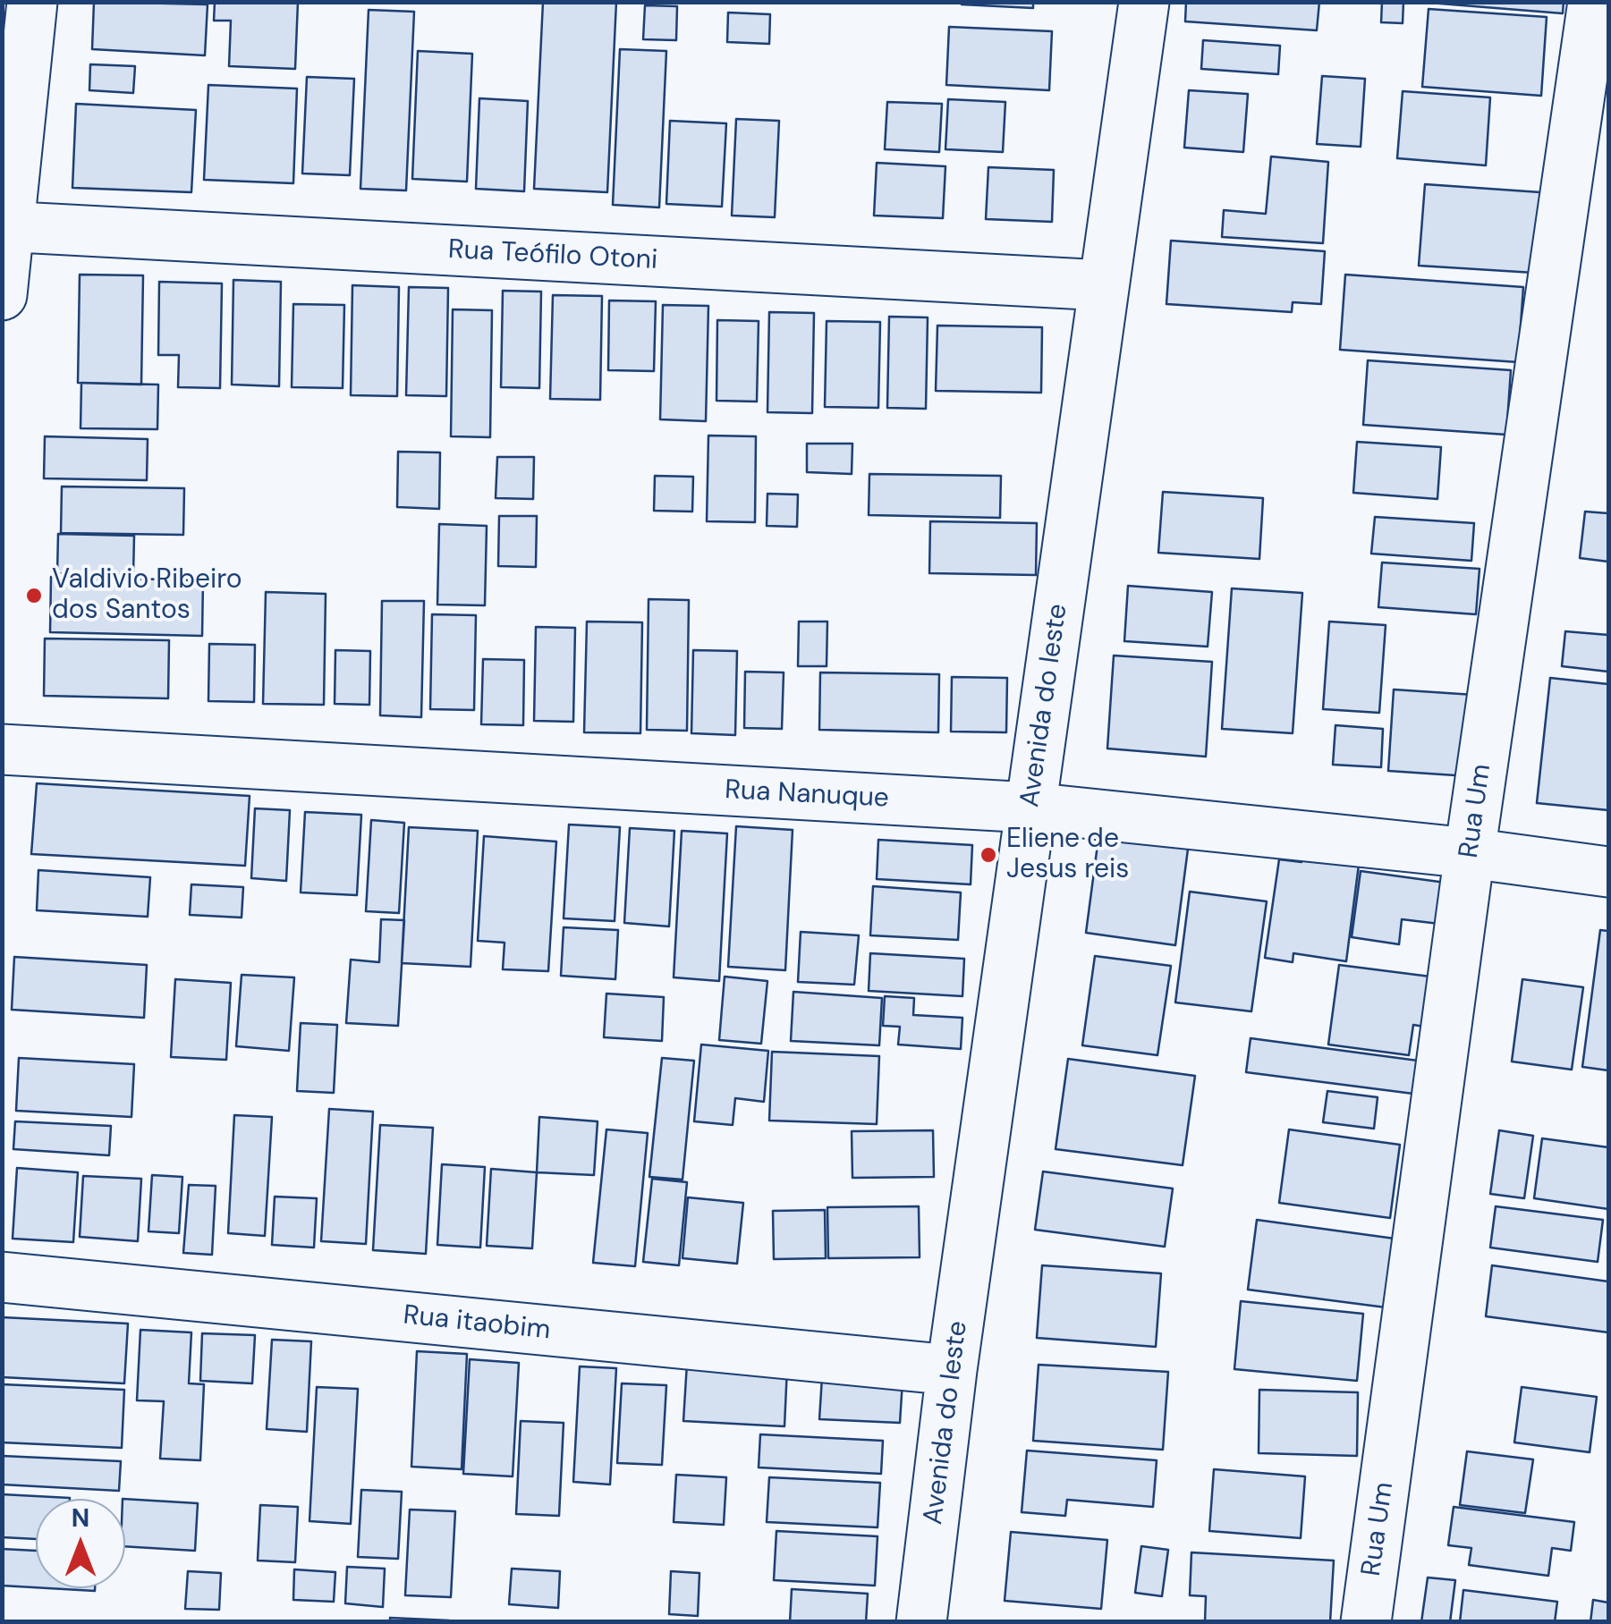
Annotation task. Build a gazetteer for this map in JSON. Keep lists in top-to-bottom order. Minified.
{"streets":{"street":["Rua Teófilo Otoni","Avenida do leste","Rua Nanuque","Rua Um","Rua itaobim"]},"crossings":[["Rua Teófilo Otoni","Avenida do leste"],["Avenida do leste","Rua Nanuque"],["Avenida do leste","Rua itaobim"],["Rua Nanuque","Rua Um"]],"places":["Valdivio Ribeiro dos Santos","Eliene de Jesus reis"],"north":"top"}
